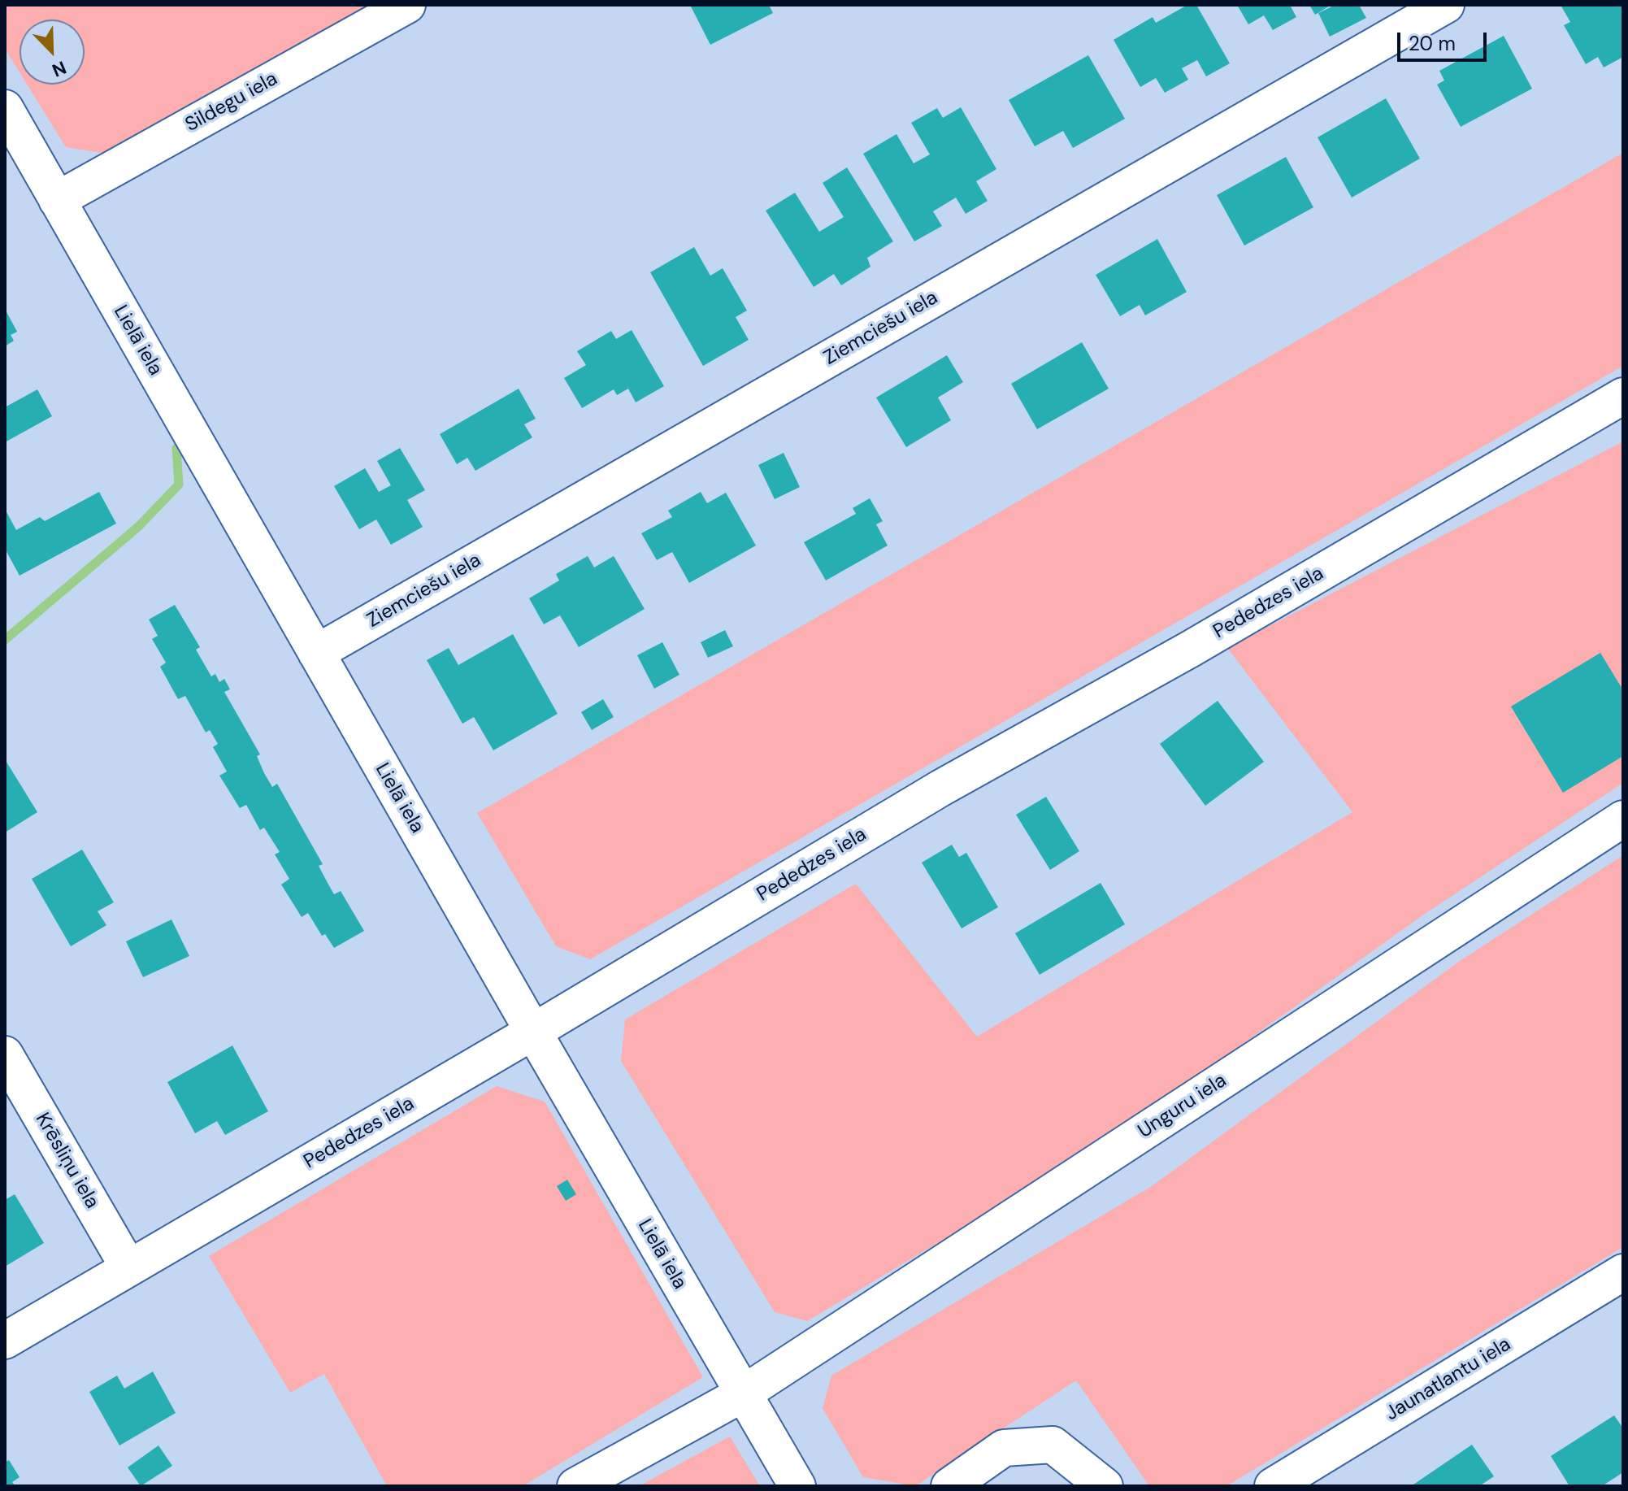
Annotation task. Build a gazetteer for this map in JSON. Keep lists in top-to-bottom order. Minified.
{"streets":{"street":["Sildegu iela","Ziemciešu iela","Lielā iela","Pededzes iela","Unguru iela","Krēsliņu iela","Jaunatlantu iela"]},"crossings":[["Sildegu iela","Lielā iela"],["Ziemciešu iela","Lielā iela"],["Lielā iela","Pededzes iela"],["Lielā iela","Unguru iela"],["Pededzes iela","Krēsliņu iela"]],"scale_bar":"20 m","north":"bottom right"}
